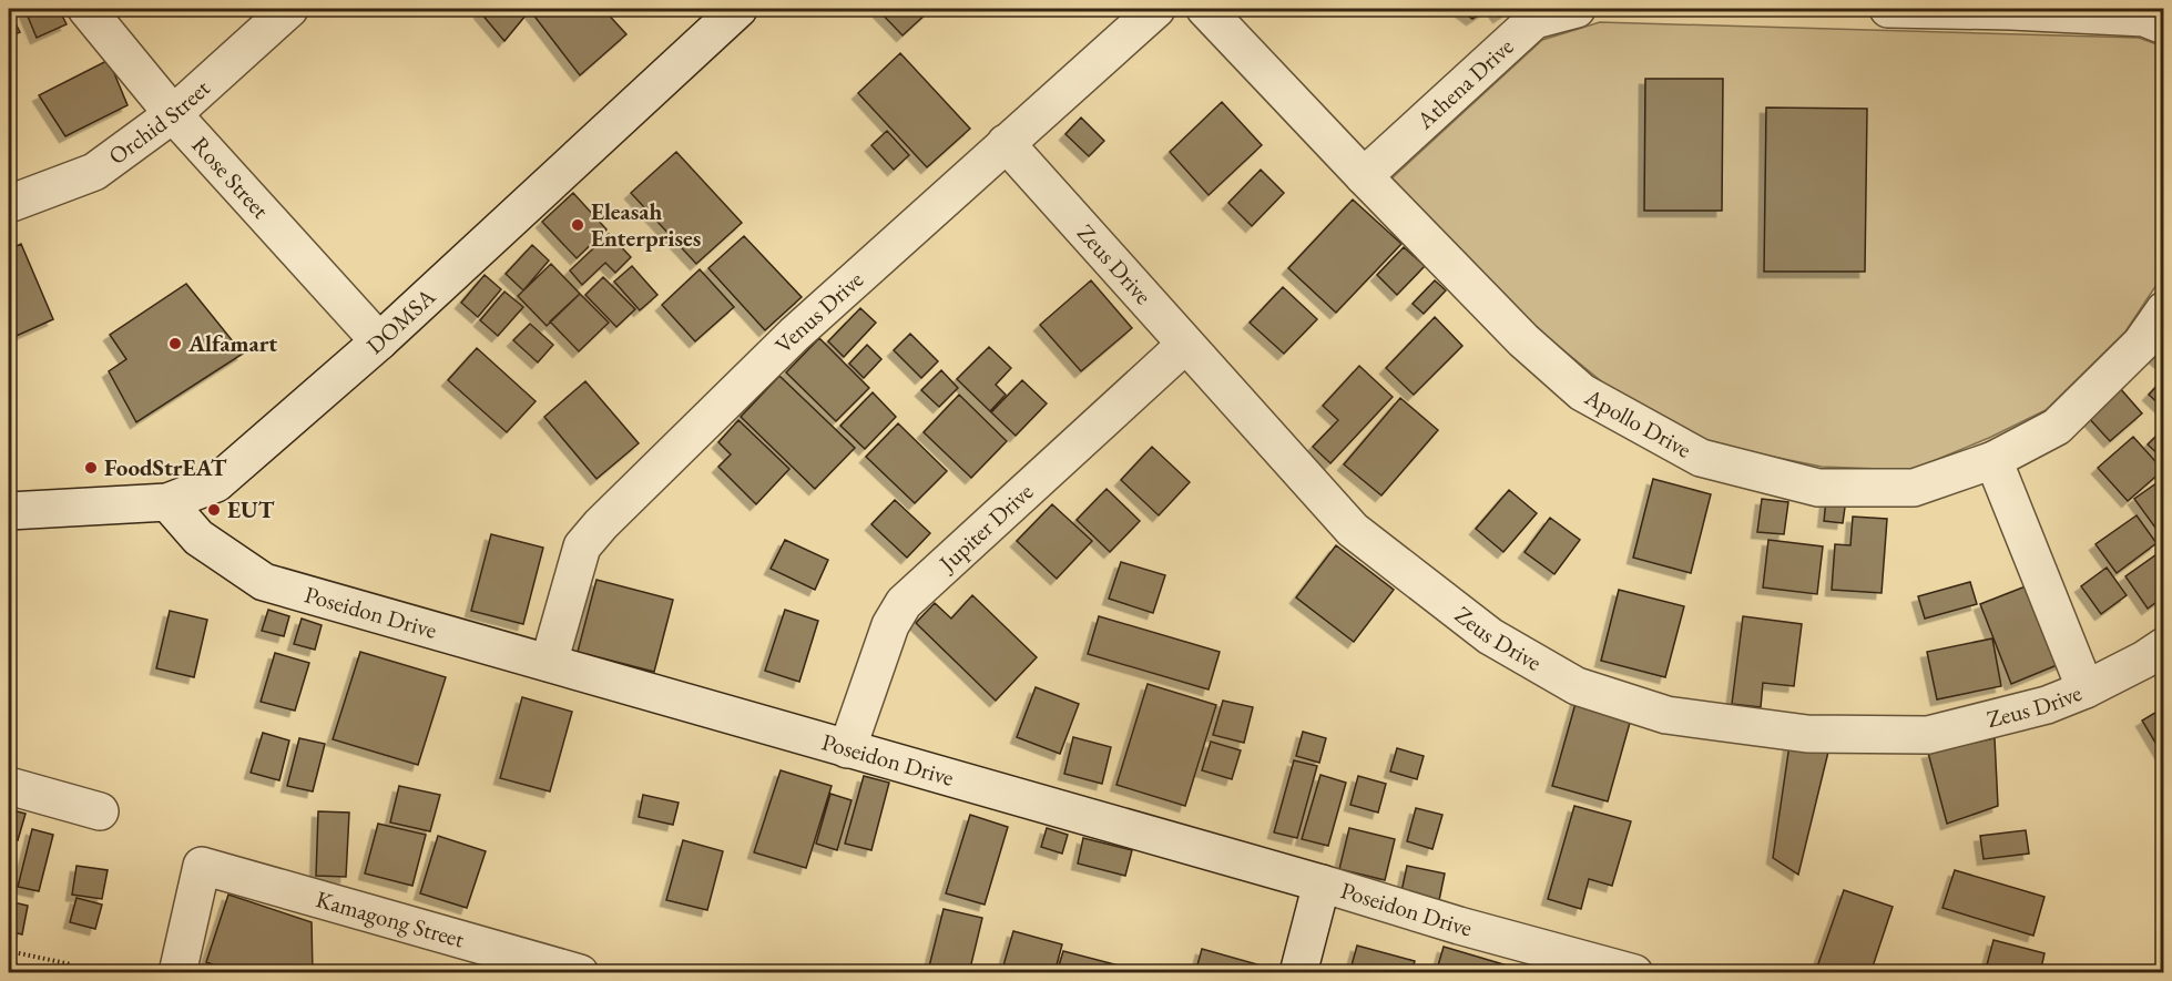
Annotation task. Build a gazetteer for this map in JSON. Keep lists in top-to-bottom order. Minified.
{"streets":{"street":["Athena Drive","Orchid Street","Rose Street","Zeus Drive","Venus Drive","DOMSA","Apollo Drive","Jupiter Drive","Poseidon Drive","Kamagong Street"]},"crossings":[["Athena Drive","Apollo Drive"],["Orchid Street","Rose Street"],["Rose Street","DOMSA"],["Zeus Drive","Venus Drive"],["Zeus Drive","Jupiter Drive"],["Venus Drive","Poseidon Drive"],["DOMSA","Poseidon Drive"],["Jupiter Drive","Poseidon Drive"]],"places":["Eleasah Enterprises","Alfamart","FoodStrEAT","EUT"]}
